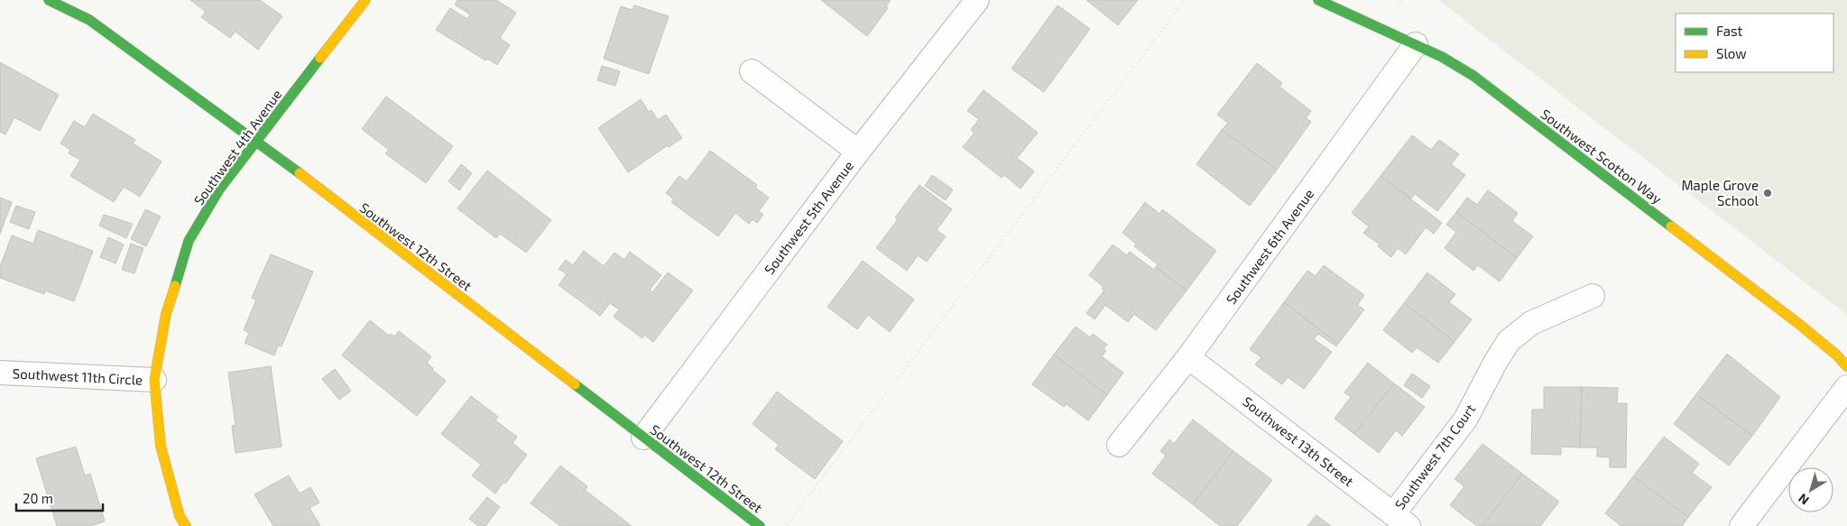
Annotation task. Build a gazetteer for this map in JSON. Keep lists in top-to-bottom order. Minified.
{"streets":{"street":["Southwest 4th Avenue","Southwest Scotton Way","Southwest 5th Avenue","Southwest 12th Street","Southwest 6th Avenue","Southwest 11th Circle","Southwest 13th Street","Southwest 7th Court"]},"crossings":[["Southwest 4th Avenue","Southwest 12th Street"],["Southwest 4th Avenue","Southwest 11th Circle"],["Southwest Scotton Way","Southwest 6th Avenue"],["Southwest 5th Avenue","Southwest 12th Street"],["Southwest 6th Avenue","Southwest 13th Street"],["Southwest 13th Street","Southwest 7th Court"]],"places":["Maple Grove School"],"legend":["Fast","Slow"],"scale_bar":"20 m","north":"bottom left"}
